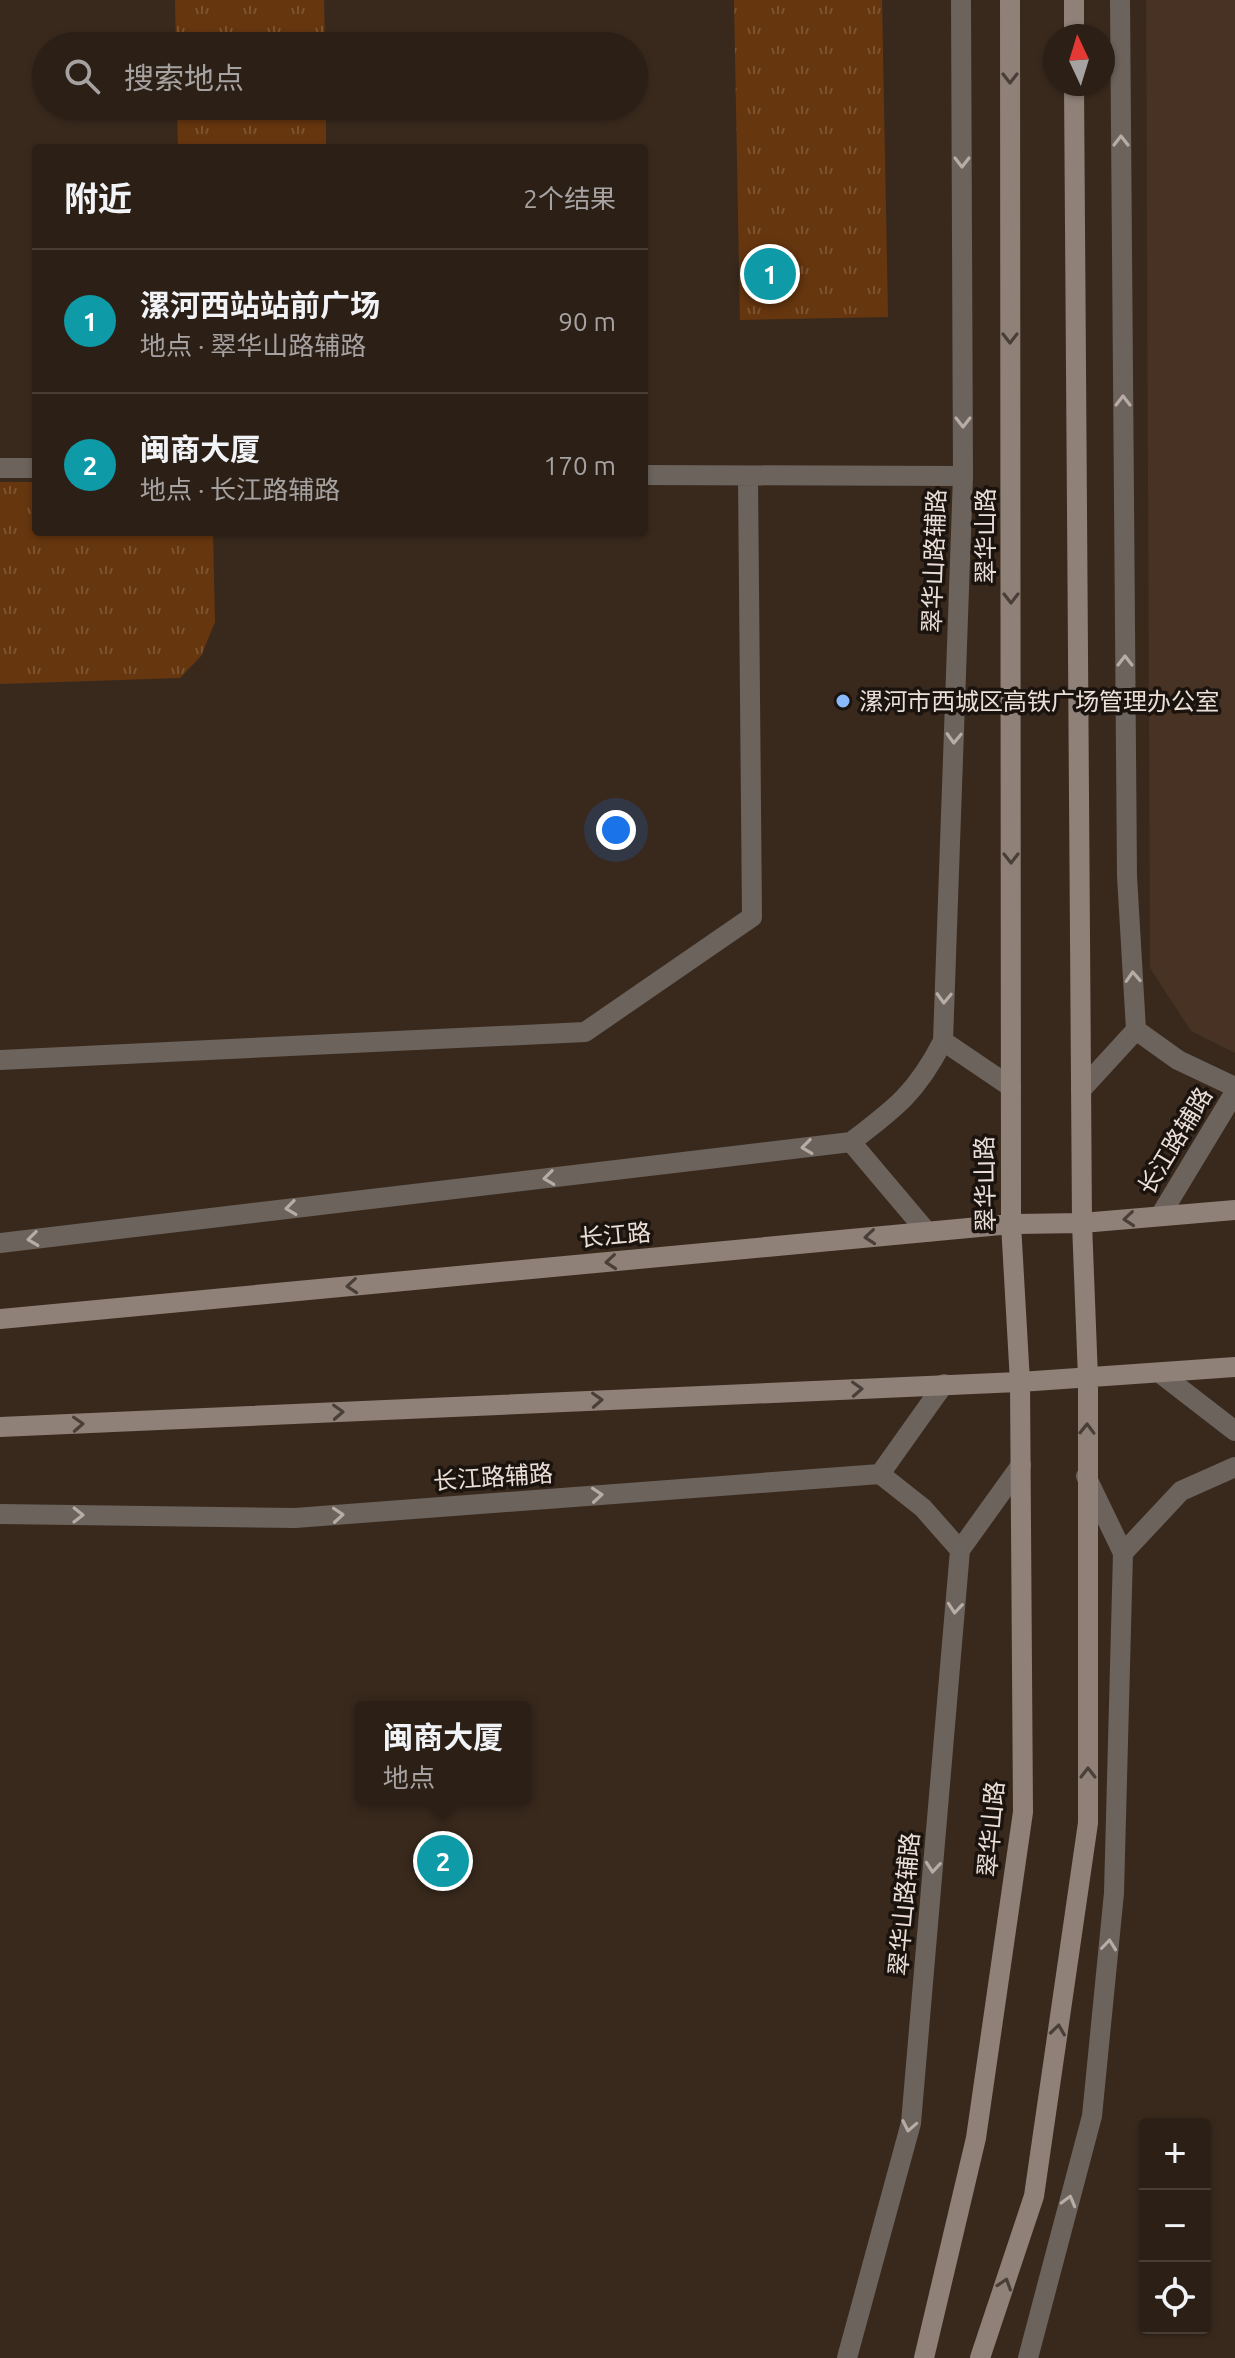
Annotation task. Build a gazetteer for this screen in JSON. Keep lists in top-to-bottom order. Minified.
{"streets":{"main road":["翠华山路","长江路"],"street":["翠华山路辅路","长江路辅路"]},"crossings":[["翠华山路","长江路"],["长江路辅路","长江路"]],"one_way":["长江路辅路"],"places":["漯河市西城区高铁广场管理办公室"],"north":"top","page":{"search":"搜索地点","heading":["附近","2个结果"],"pins":["1","2"],"list":[{"mark":"1","name":"漯河西站站前广场","note":"地点 · 翠华山路辅路","value":"90 m"},{"mark":"2","name":"闽商大厦","note":"地点 · 长江路辅路","value":"170 m"}],"popup":["闽商大厦","地点"],"map_buttons":["+","−"]}}
